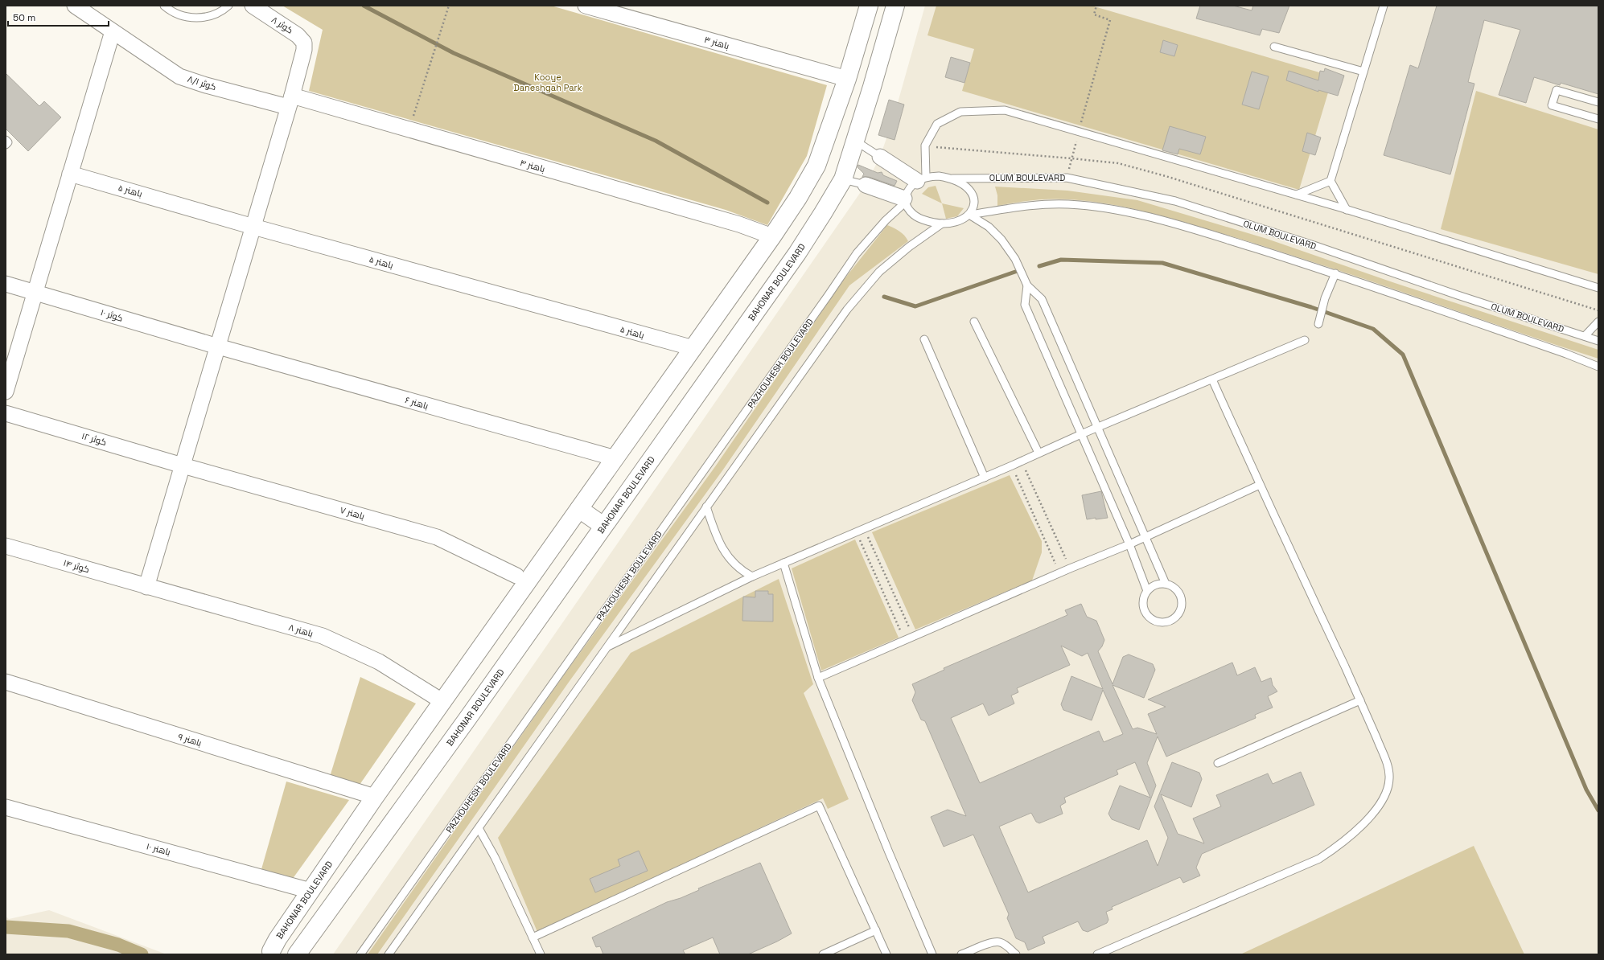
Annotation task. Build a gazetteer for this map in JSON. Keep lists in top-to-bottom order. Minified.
{"streets":{"street":["کوثر ۸","باهنر ۳","کوثر ۸/۱","باهنر ۴","باهنر ۵","BAHONAR BOULEVARD","کوثر ۱۰","باهنر ۶","کوثر ۱۲","باهنر ۷","کوثر ۱۴","باهنر ۸","باهنر ۹","باهنر ۱۰"],"lane":["OLUM BOULEVARD","PAZHOUHESH BOULEVARD"]},"crossings":[["کوثر ۸","کوثر ۸/۱"],["کوثر ۸","باهنر ۴"],["باهنر ۳","BAHONAR BOULEVARD"],["کوثر ۸/۱","باهنر ۴"],["باهنر ۴","BAHONAR BOULEVARD"],["OLUM BOULEVARD","PAZHOUHESH BOULEVARD"],["باهنر ۵","BAHONAR BOULEVARD"],["BAHONAR BOULEVARD","باهنر ۶"],["BAHONAR BOULEVARD","باهنر ۸"],["BAHONAR BOULEVARD","باهنر ۹"],["BAHONAR BOULEVARD","باهنر ۱۰"],["کوثر ۱۰","باهنر ۶"],["کوثر ۱۲","باهنر ۷"],["کوثر ۱۴","باهنر ۸"]],"parks":["Kooye Daneshgah Park"],"scale_bar":"50 m"}
